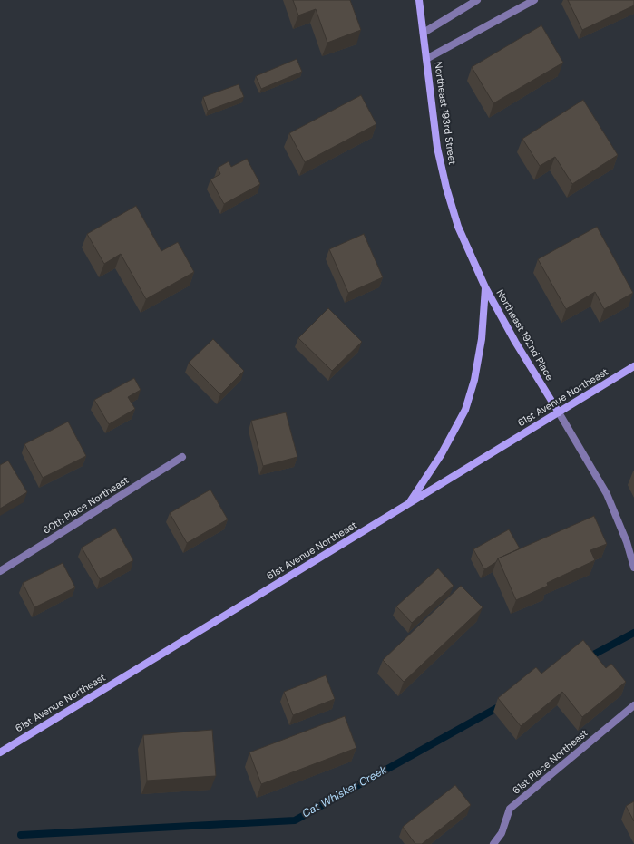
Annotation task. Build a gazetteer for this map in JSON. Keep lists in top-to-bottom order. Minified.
{"streets":{"main road":["Northeast 193rd Street","Northeast 192nd Place","61st Avenue Northeast"],"street":["60th Place Northeast","61st Place Northeast"]},"crossings":[["Northeast 193rd Street","Northeast 192nd Place"],["Northeast 192nd Place","61st Avenue Northeast"]],"water":["Cat Whisker Creek"]}
